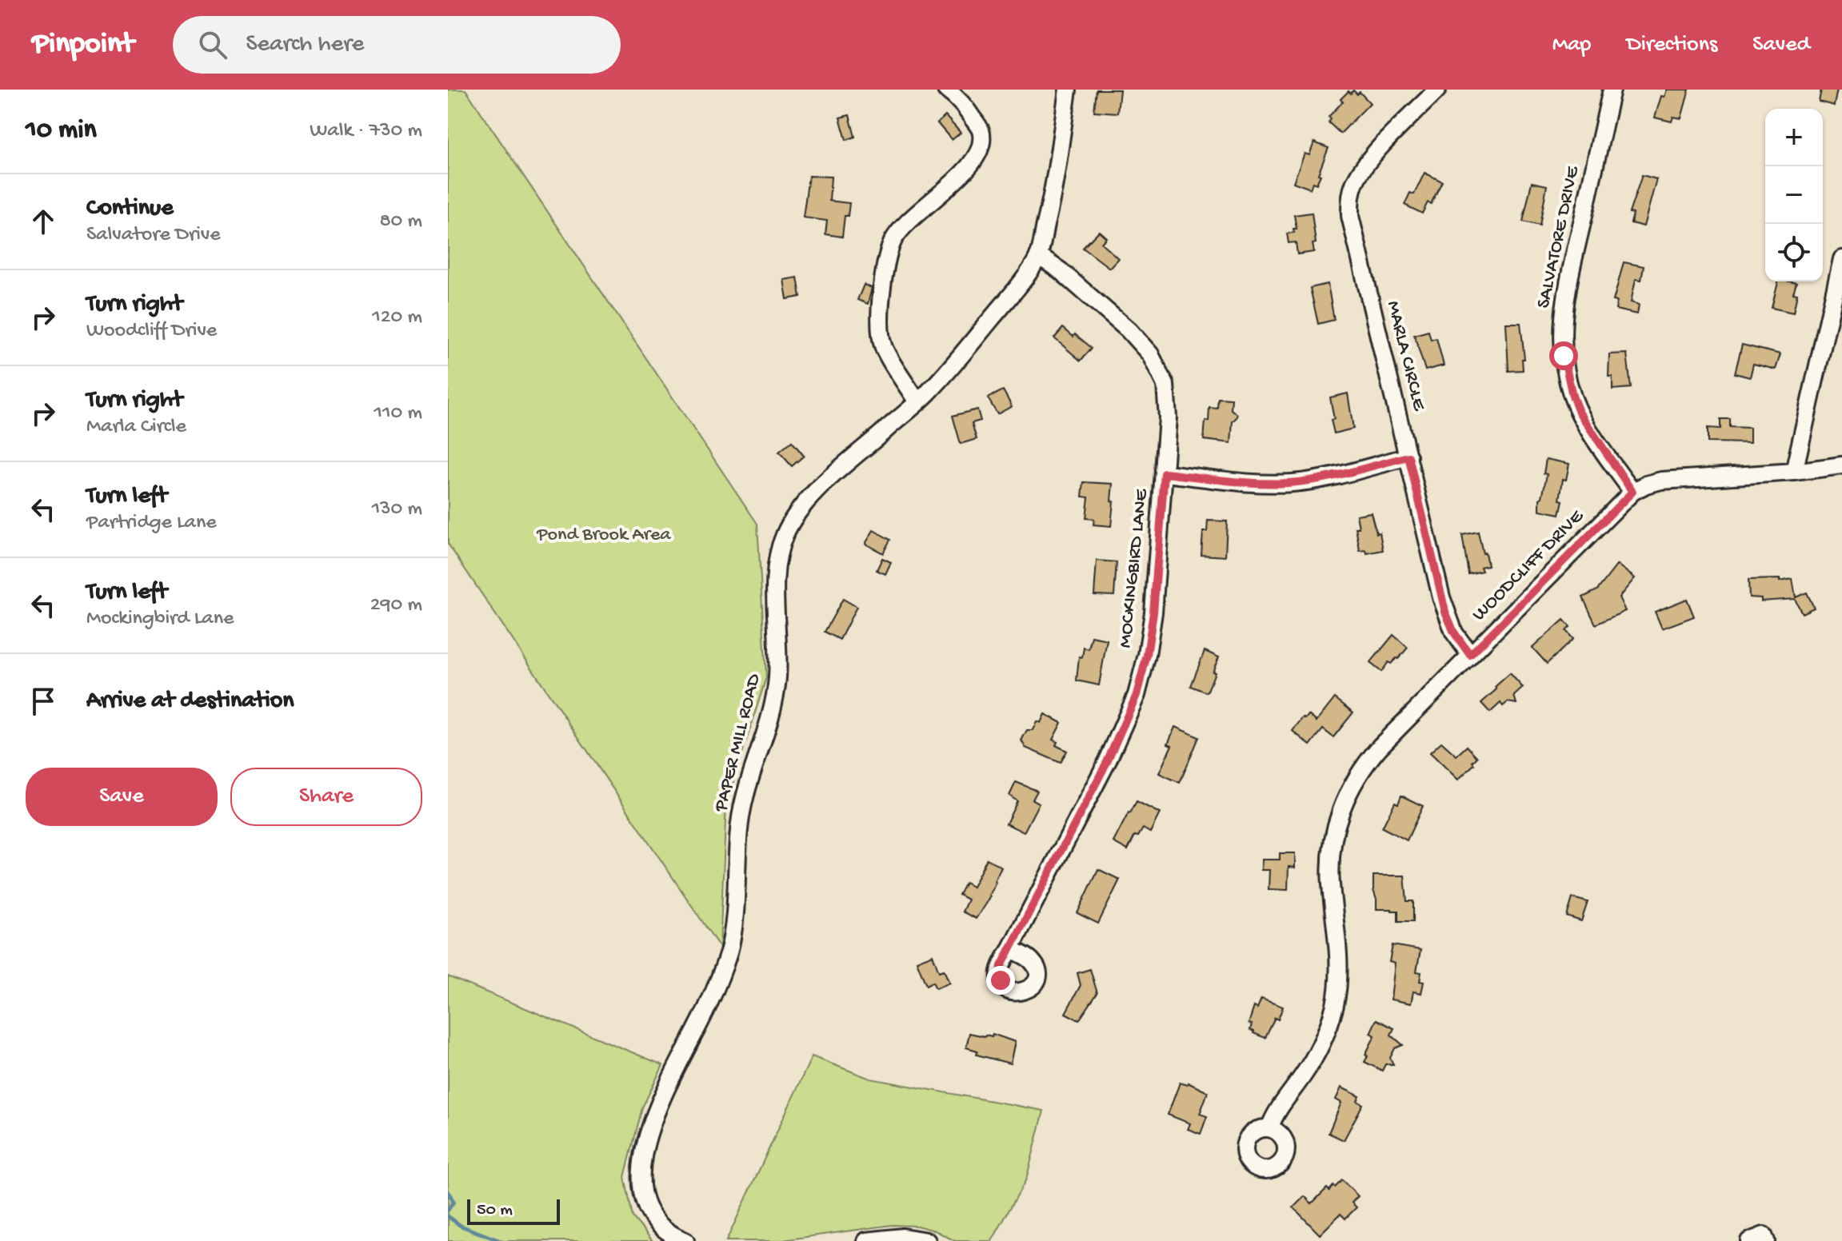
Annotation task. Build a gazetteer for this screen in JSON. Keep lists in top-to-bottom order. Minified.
{"streets":{"street":["SALVATORE DRIVE","MARLA CIRCLE","WOODCLIFF DRIVE","MOCKINGBIRD LANE","PAPER MILL ROAD"]},"crossings":[["SALVATORE DRIVE","WOODCLIFF DRIVE"],["MARLA CIRCLE","WOODCLIFF DRIVE"],["MOCKINGBIRD LANE","PAPER MILL ROAD"]],"parks":["Pond Brook Area"],"scale_bar":"50 m","page":{"header":"Pinpoint","search":"Search here","nav":["Map","Directions","Saved"],"heading":["10 min","Walk · 730 m"],"map_buttons":["+","−"],"list":[["Continue","Salvatore Drive","80 m"],["Turn right","Woodcliff Drive","120 m"],["Turn right","Marla Circle","110 m"],["Turn left","Partridge Lane","130 m"],["Turn left","Mockingbird Lane","290 m"],"Arrive at destination"],"buttons":["Save","Share"],"scale":"50 m"}}
